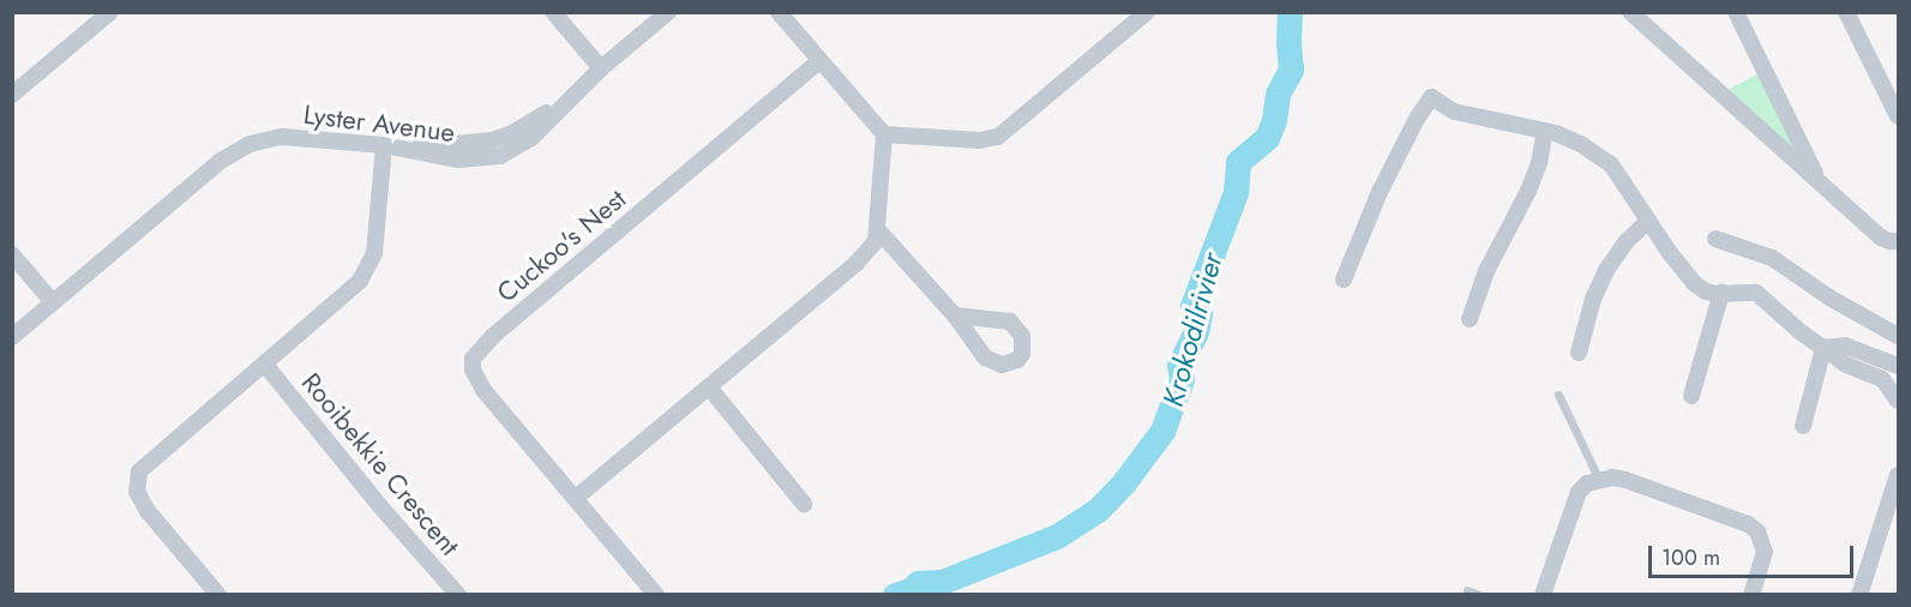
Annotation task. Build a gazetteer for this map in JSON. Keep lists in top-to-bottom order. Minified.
{"streets":{"street":["Lyster Avenue","Cuckoo's Nest","Rooibekkie Crescent"]},"crossings":[["Lyster Avenue","Rooibekkie Crescent"]],"water":["Krokodilrivier"],"scale_bar":"100 m"}
